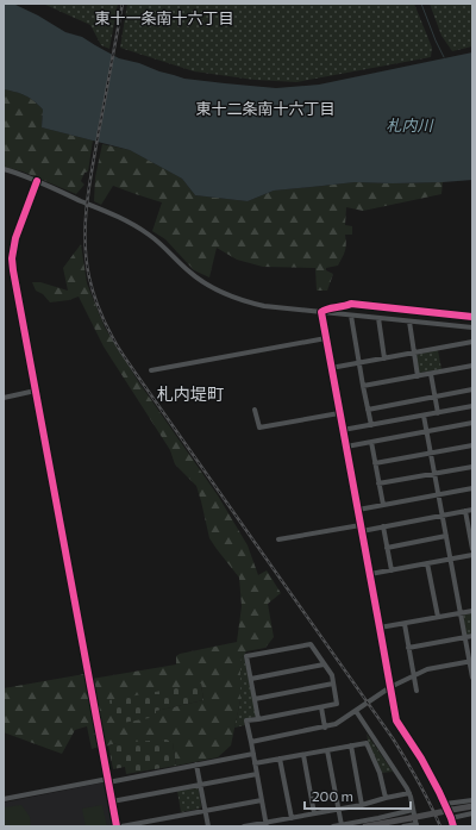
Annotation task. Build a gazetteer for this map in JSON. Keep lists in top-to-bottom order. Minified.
{"districts":["東十一条南十六丁目","東十二条南十六丁目","札内堤町"],"water":["札内川"],"scale_bar":"200 m"}
